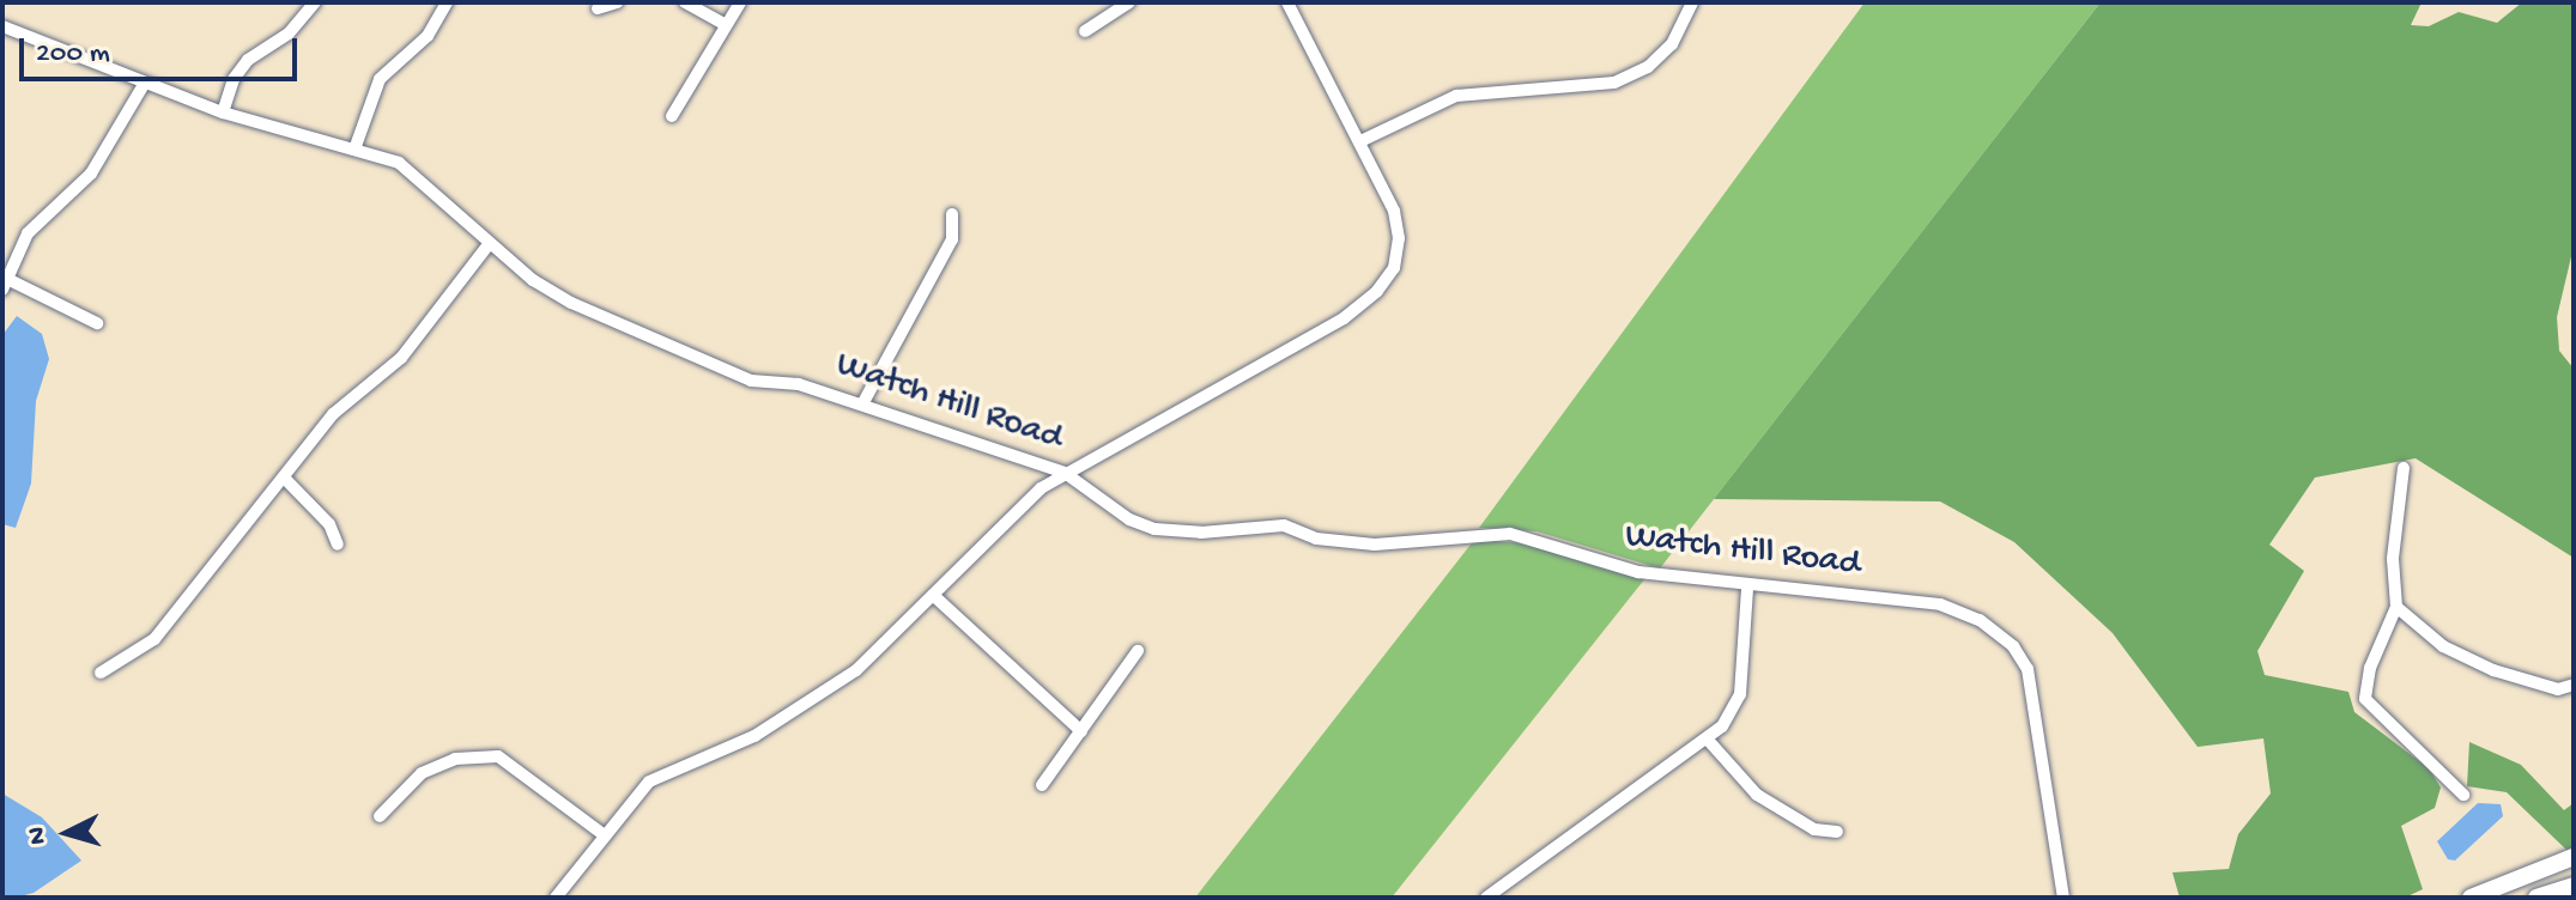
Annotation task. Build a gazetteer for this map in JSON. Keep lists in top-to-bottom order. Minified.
{"streets":{"street":["Watch Hill Road"]},"scale_bar":"200 m","north":"left"}
